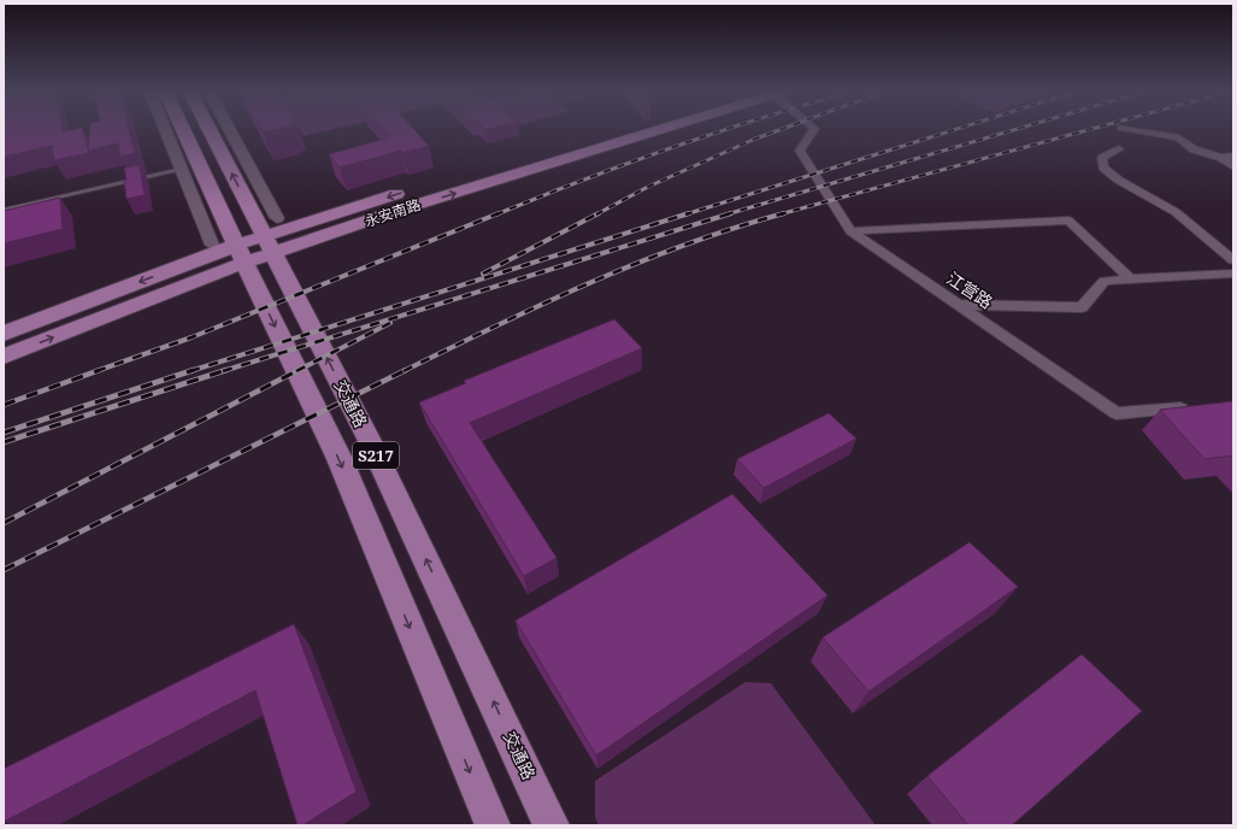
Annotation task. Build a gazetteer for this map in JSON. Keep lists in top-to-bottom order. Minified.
{"streets":{"main road":["永安南路","交通路","S217"],"street":["江营路"]},"crossings":[["永安南路","交通路"]]}
